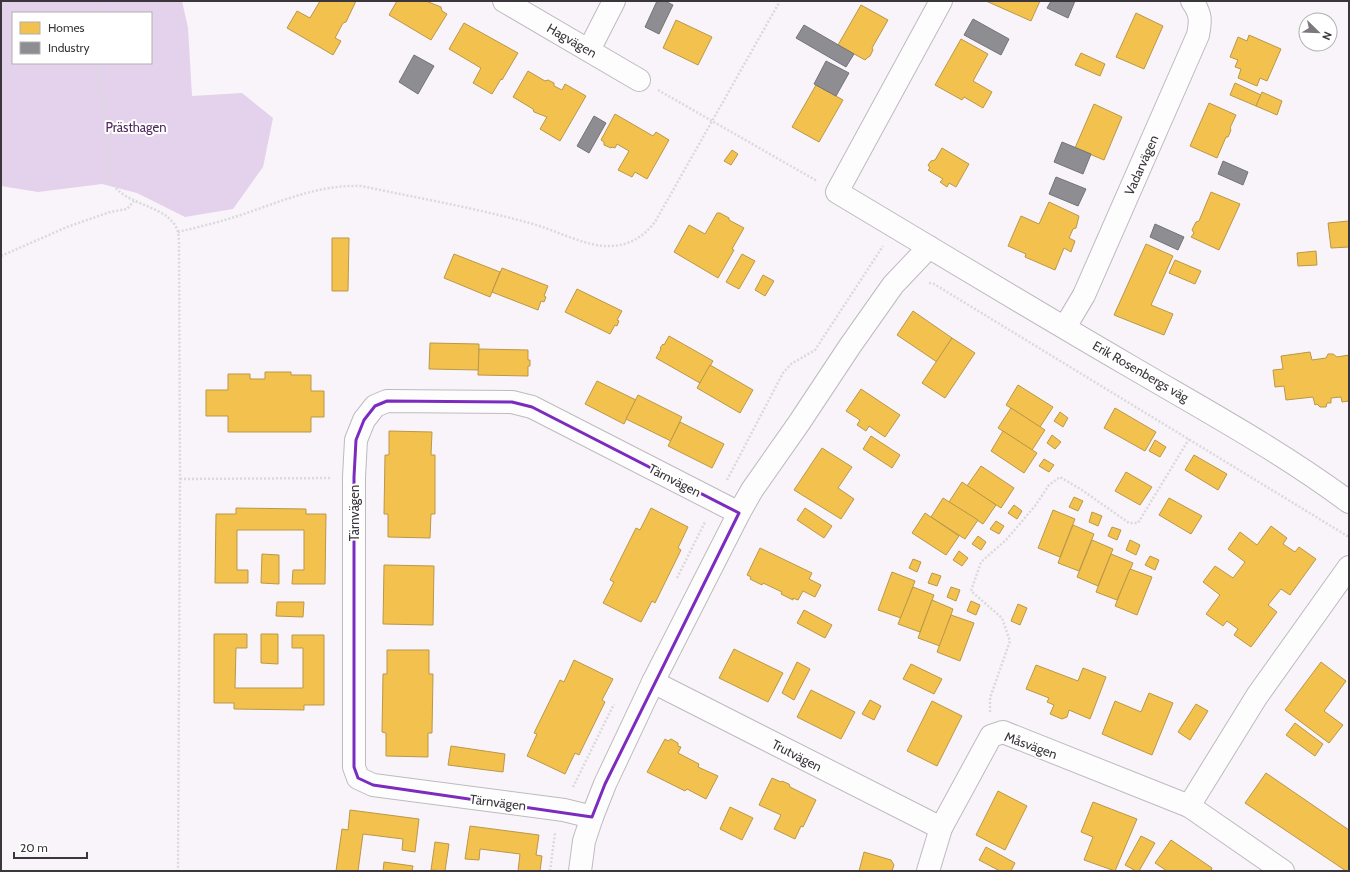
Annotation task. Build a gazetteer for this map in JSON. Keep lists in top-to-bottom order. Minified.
{"streets":{"street":["Hagvägen","Vadarvägen","Erik Rosenbergs väg","Tärnvägen","Måsvägen","Trutvägen"]},"crossings":[["Vadarvägen","Erik Rosenbergs väg"],["Måsvägen","Trutvägen"]],"parks":["Prästhagen"],"legend":["Homes","Industry"],"scale_bar":"20 m","north":"bottom right"}
